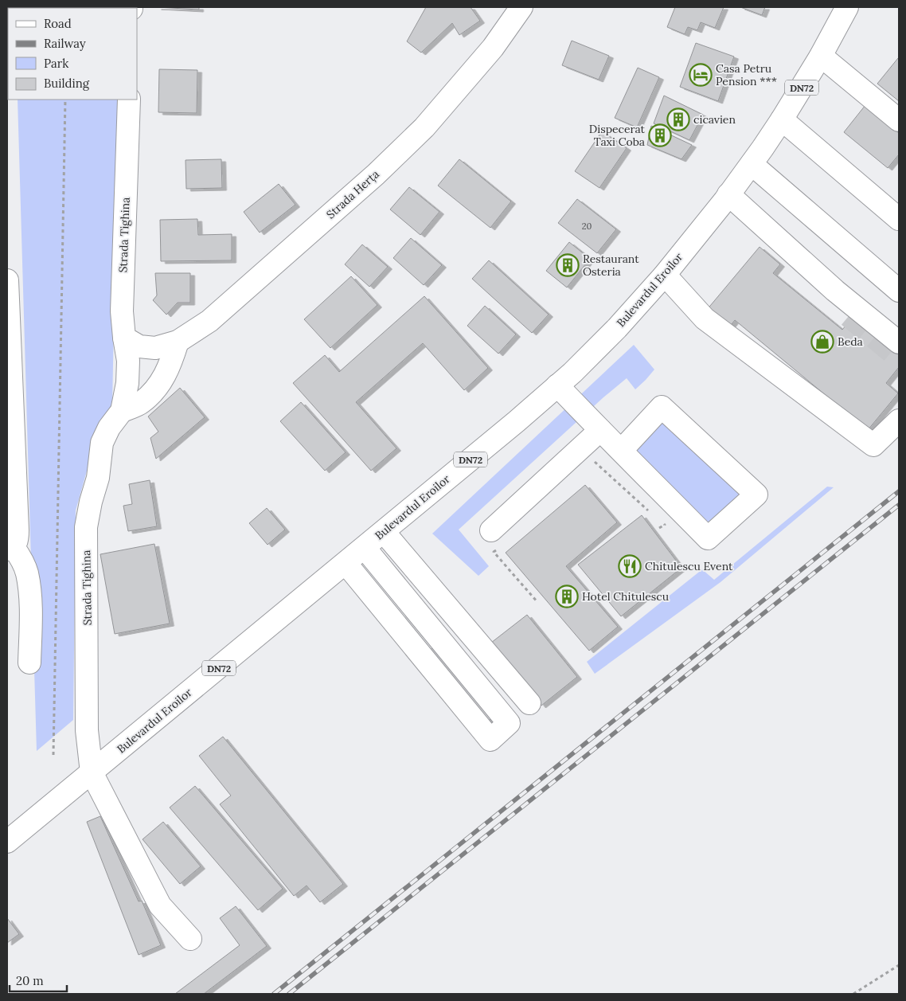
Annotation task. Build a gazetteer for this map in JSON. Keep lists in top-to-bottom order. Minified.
{"streets":{"street":["DN72","Strada Herța","Strada Tighina","Bulevardul Eroilor"]},"crossings":[["Strada Herța","Strada Tighina"],["Strada Tighina","Bulevardul Eroilor"]],"places":{"hotel":["Casa Petru Pension ***"],"building":["cicavien","Dispecerat Taxi Coba","Restaurant Osteria","Hotel Chitulescu"],"shop":["Beda"],"restaurant":["Chitulescu Event"]},"house_numbers":["20"],"legend":["Road","Railway","Park","Building"],"scale_bar":"20 m"}
